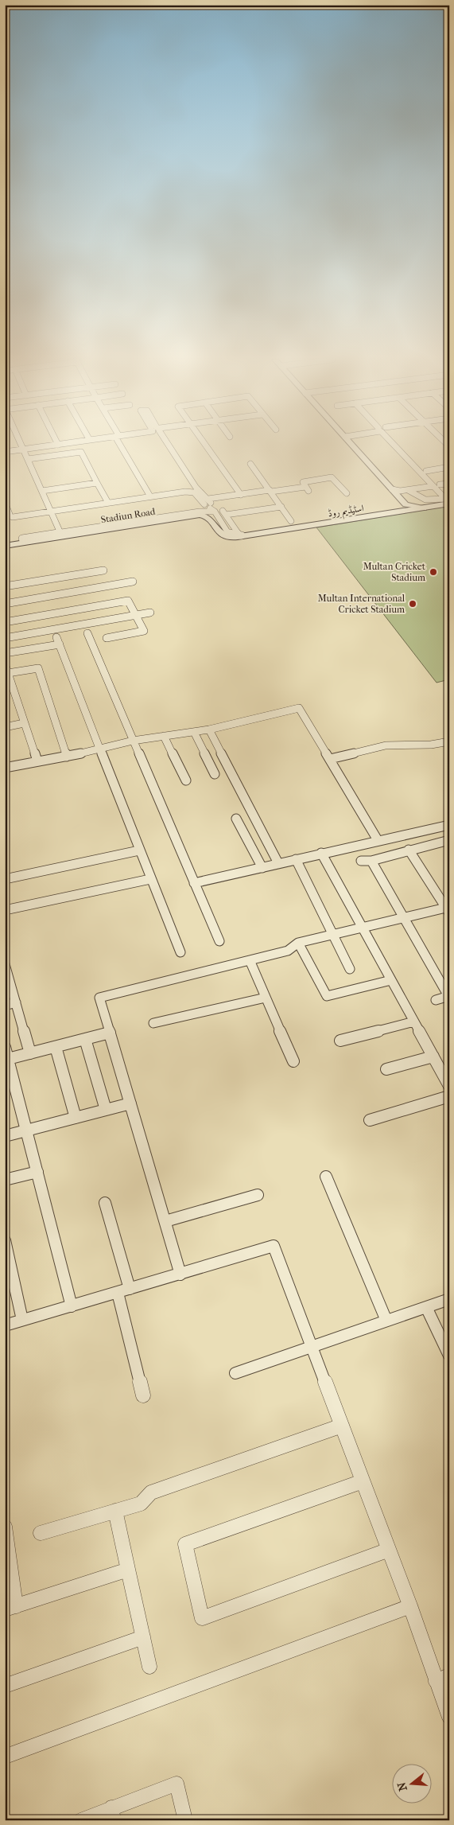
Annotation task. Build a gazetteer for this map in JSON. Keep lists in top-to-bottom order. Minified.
{"streets":{"main road":["اسٹیڈیم روڈ","Stadiun Road"]},"crossings":[["اسٹیڈیم روڈ","Stadiun Road"]],"places":["Multan Cricket Stadium","Multan International Cricket Stadium"],"north":"left"}
